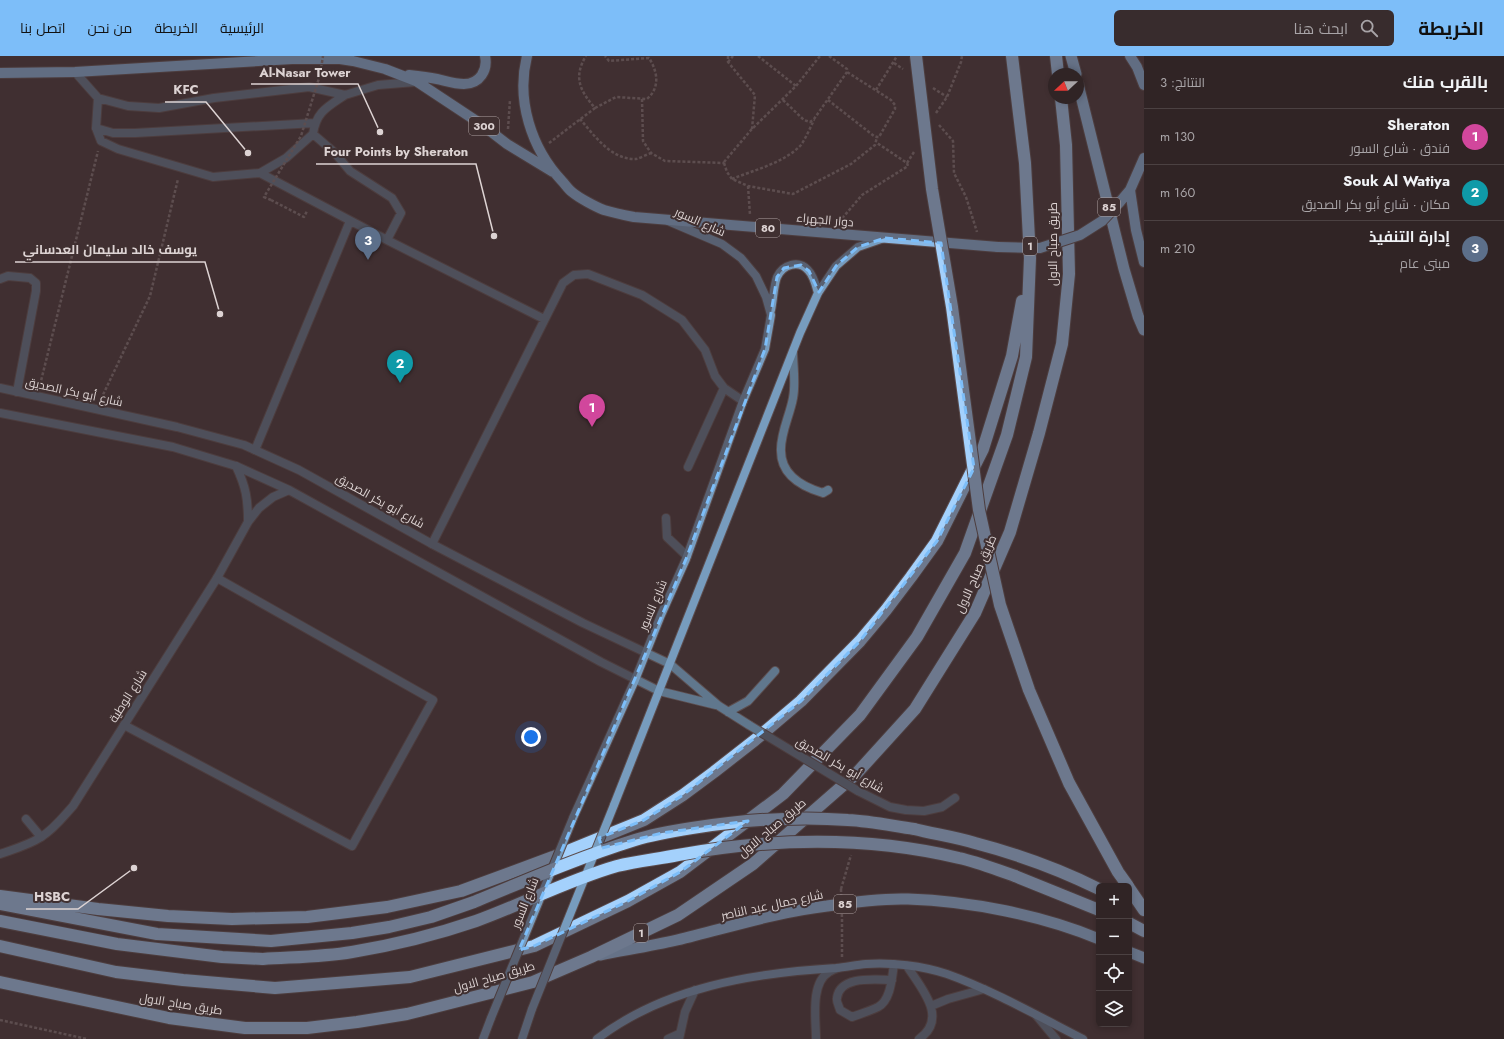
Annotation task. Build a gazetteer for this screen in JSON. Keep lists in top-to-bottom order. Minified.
{"streets":{"highway":["85","طريق صباح الاول","1","شارع جمال عبد الناصر"],"main road":["300","دوار الجهراء","شارع السور","80"],"street":["شارع أبو بكر الصديق","شارع الوطية"]},"crossings":[["300","دوار الجهراء"],["دوار الجهراء","شارع السور"],["شارع السور","شارع أبو بكر الصديق"],["طريق صباح الاول","شارع جمال عبد الناصر"],["شارع أبو بكر الصديق","شارع الوطية"]],"places":["Al-Nasar Tower","KFC","Four Points by Sheraton","يوسف خالد سليمان العدساني","HSBC"],"north":"left","page":{"header":"الخريطة","search":"ابحث هنا","nav":["الرئيسية","الخريطة","من نحن","اتصل بنا"],"heading":["بالقرب منك","النتائج: 3"],"list":[{"mark":"1","name":"Sheraton","note":"فندق · شارع السور","value":"130 m"},{"mark":"2","name":"Souk Al Watiya","note":"مكان · شارع أبو بكر الصديق","value":"160 m"},{"mark":"3","name":"إدارة التنفيذ","note":"مبنى عام","value":"210 m"}],"pins":["3","2","1"],"map_buttons":["+","−"]}}
